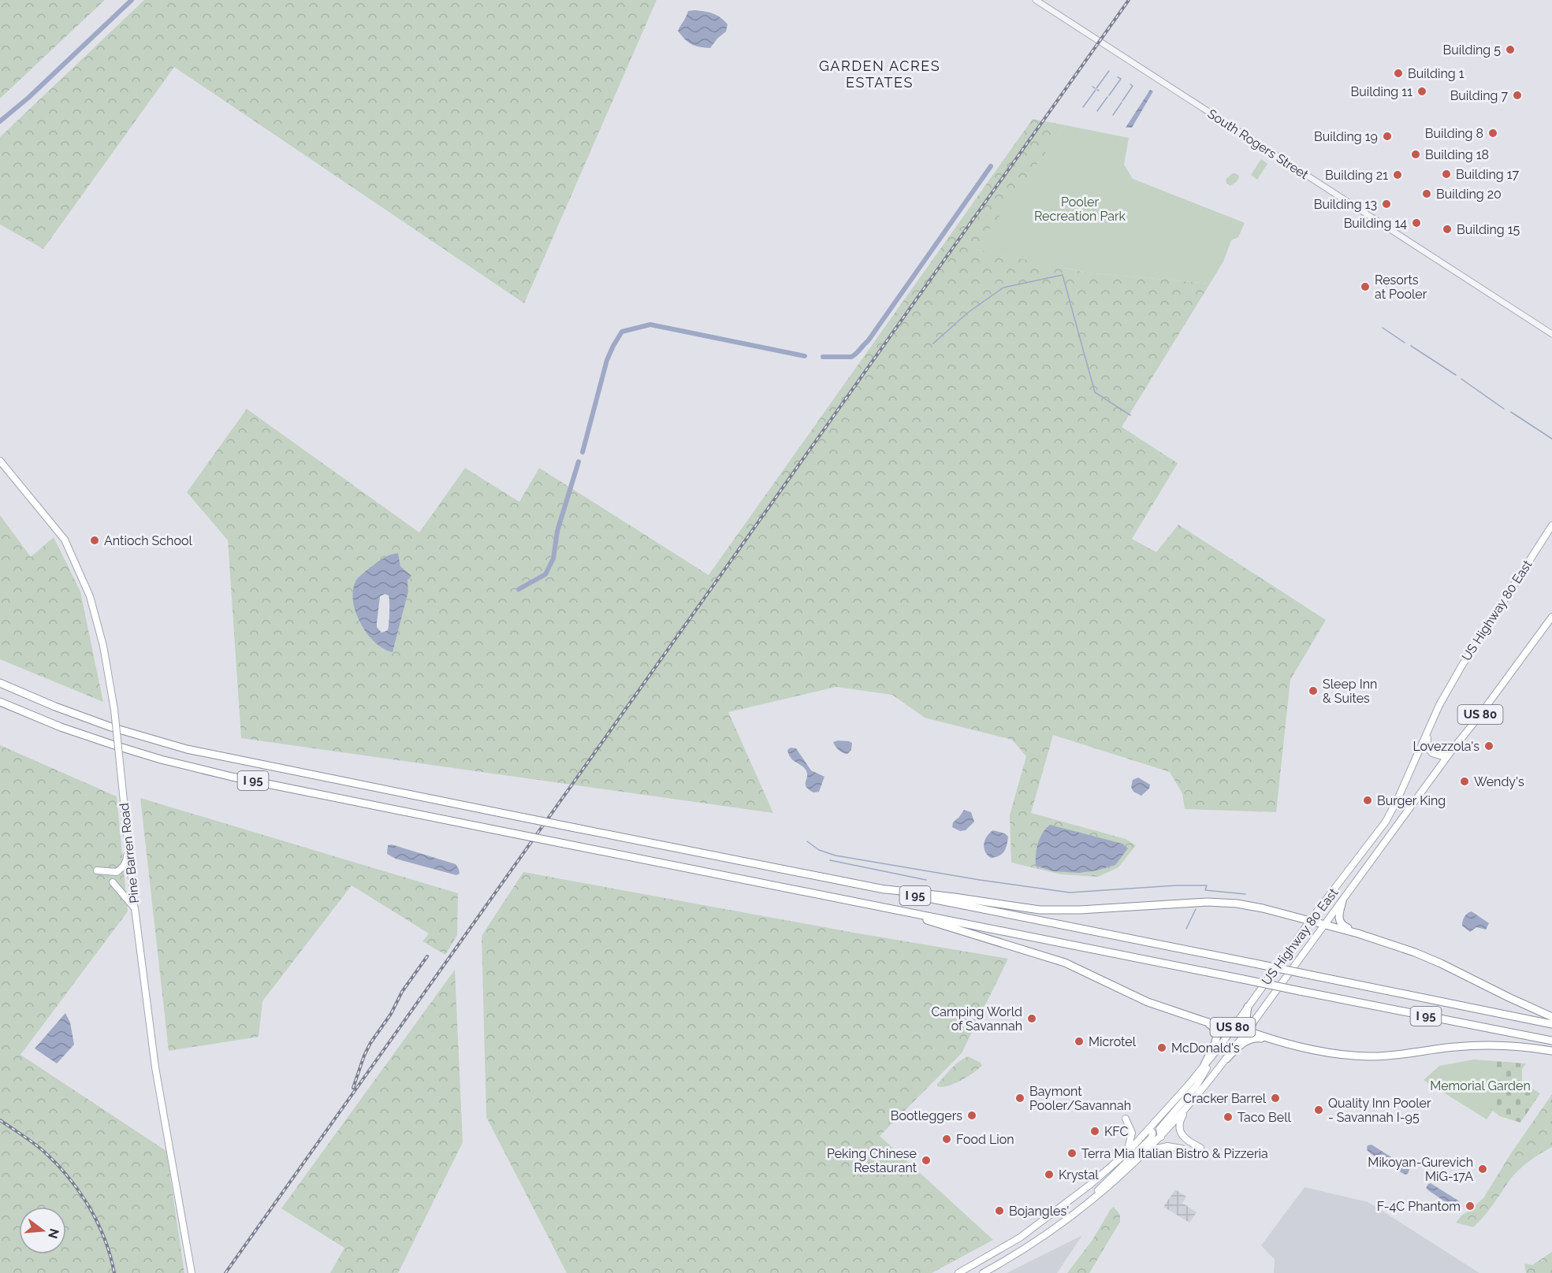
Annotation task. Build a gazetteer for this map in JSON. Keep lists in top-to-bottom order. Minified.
{"streets":{"highway":["I 95"],"main road":["US Highway 80 East","US 80","Pine Barren Road"],"street":["South Rogers Street"]},"districts":["GARDEN ACRES ESTATES"],"parks":["Pooler Recreation Park","Memorial Garden"],"places":["Building 5","Building 1","Building 11","Building 7","Building 8","Building 19","Building 18","Building 17","Building 21","Building 20","Building 13","Building 14","Building 15","Resorts at Pooler","Antioch School","Sleep Inn & Suites","Lovezzola's","Wendy's","Burger King","Camping World of Savannah","Microtel","McDonald's","Baymont Pooler/Savannah","Cracker Barrel","Quality Inn Pooler - Savannah I-95","Bootleggers","Taco Bell","KFC","Food Lion","Terra Mia Italian Bistro & Pizzeria","Peking Chinese Restaurant","Mikoyan-Gurevich MiG-17A","Krystal","F-4C Phantom","Bojangles'"],"north":"right"}
